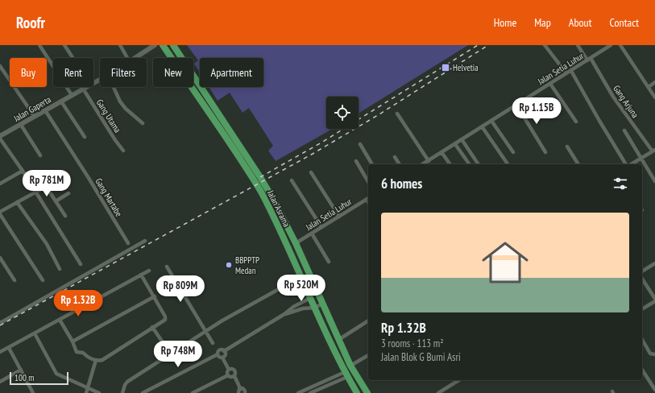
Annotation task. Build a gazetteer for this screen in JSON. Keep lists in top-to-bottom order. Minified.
{"streets":{"highway":["Jalan Asrama"],"street":["Jalan Setia Luhur","Gang Arjuna","Jalan Gaperta","Gang Utama","Gang Martabe"]},"crossings":[["Jalan Setia Luhur","Gang Arjuna"],["Jalan Setia Luhur","Jalan Asrama"],["Jalan Gaperta","Gang Utama"],["Jalan Gaperta","Gang Martabe"]],"places":{"transit":["Helvetia"],"other":["BBPPTP Medan"]},"scale_bar":"100 m","page":{"header":"Roofr","nav":["Home","Map","About","Contact"],"chip":["Buy","Rent","Filters","New","Apartment"],"price":["Rp 1.15B","Rp 781M","Rp 520M","Rp 809M","Rp 1.32B","Rp 748M"],"heading":"6 homes","list":[{"name":"Rp 1.32B","note":"3 rooms · 113 m² · Jalan Blok G Bumi Asri"}],"scale":"100 m"}}
